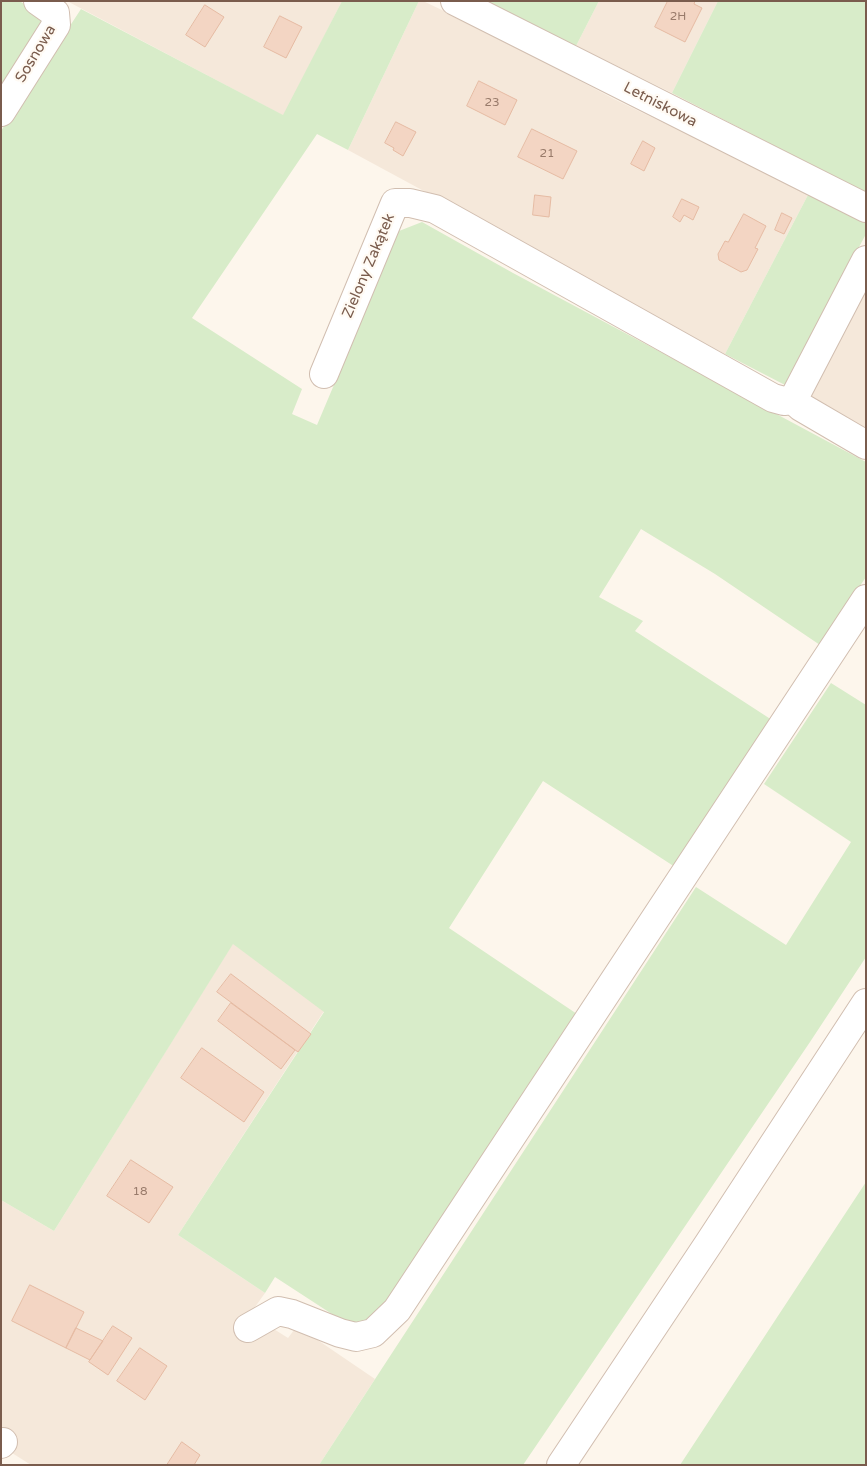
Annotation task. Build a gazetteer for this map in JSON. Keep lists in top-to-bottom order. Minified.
{"streets":{"street":["Sosnowa","Letniskowa","Zielony Zakątek"]},"house_numbers":["2H","23","21","18"]}
